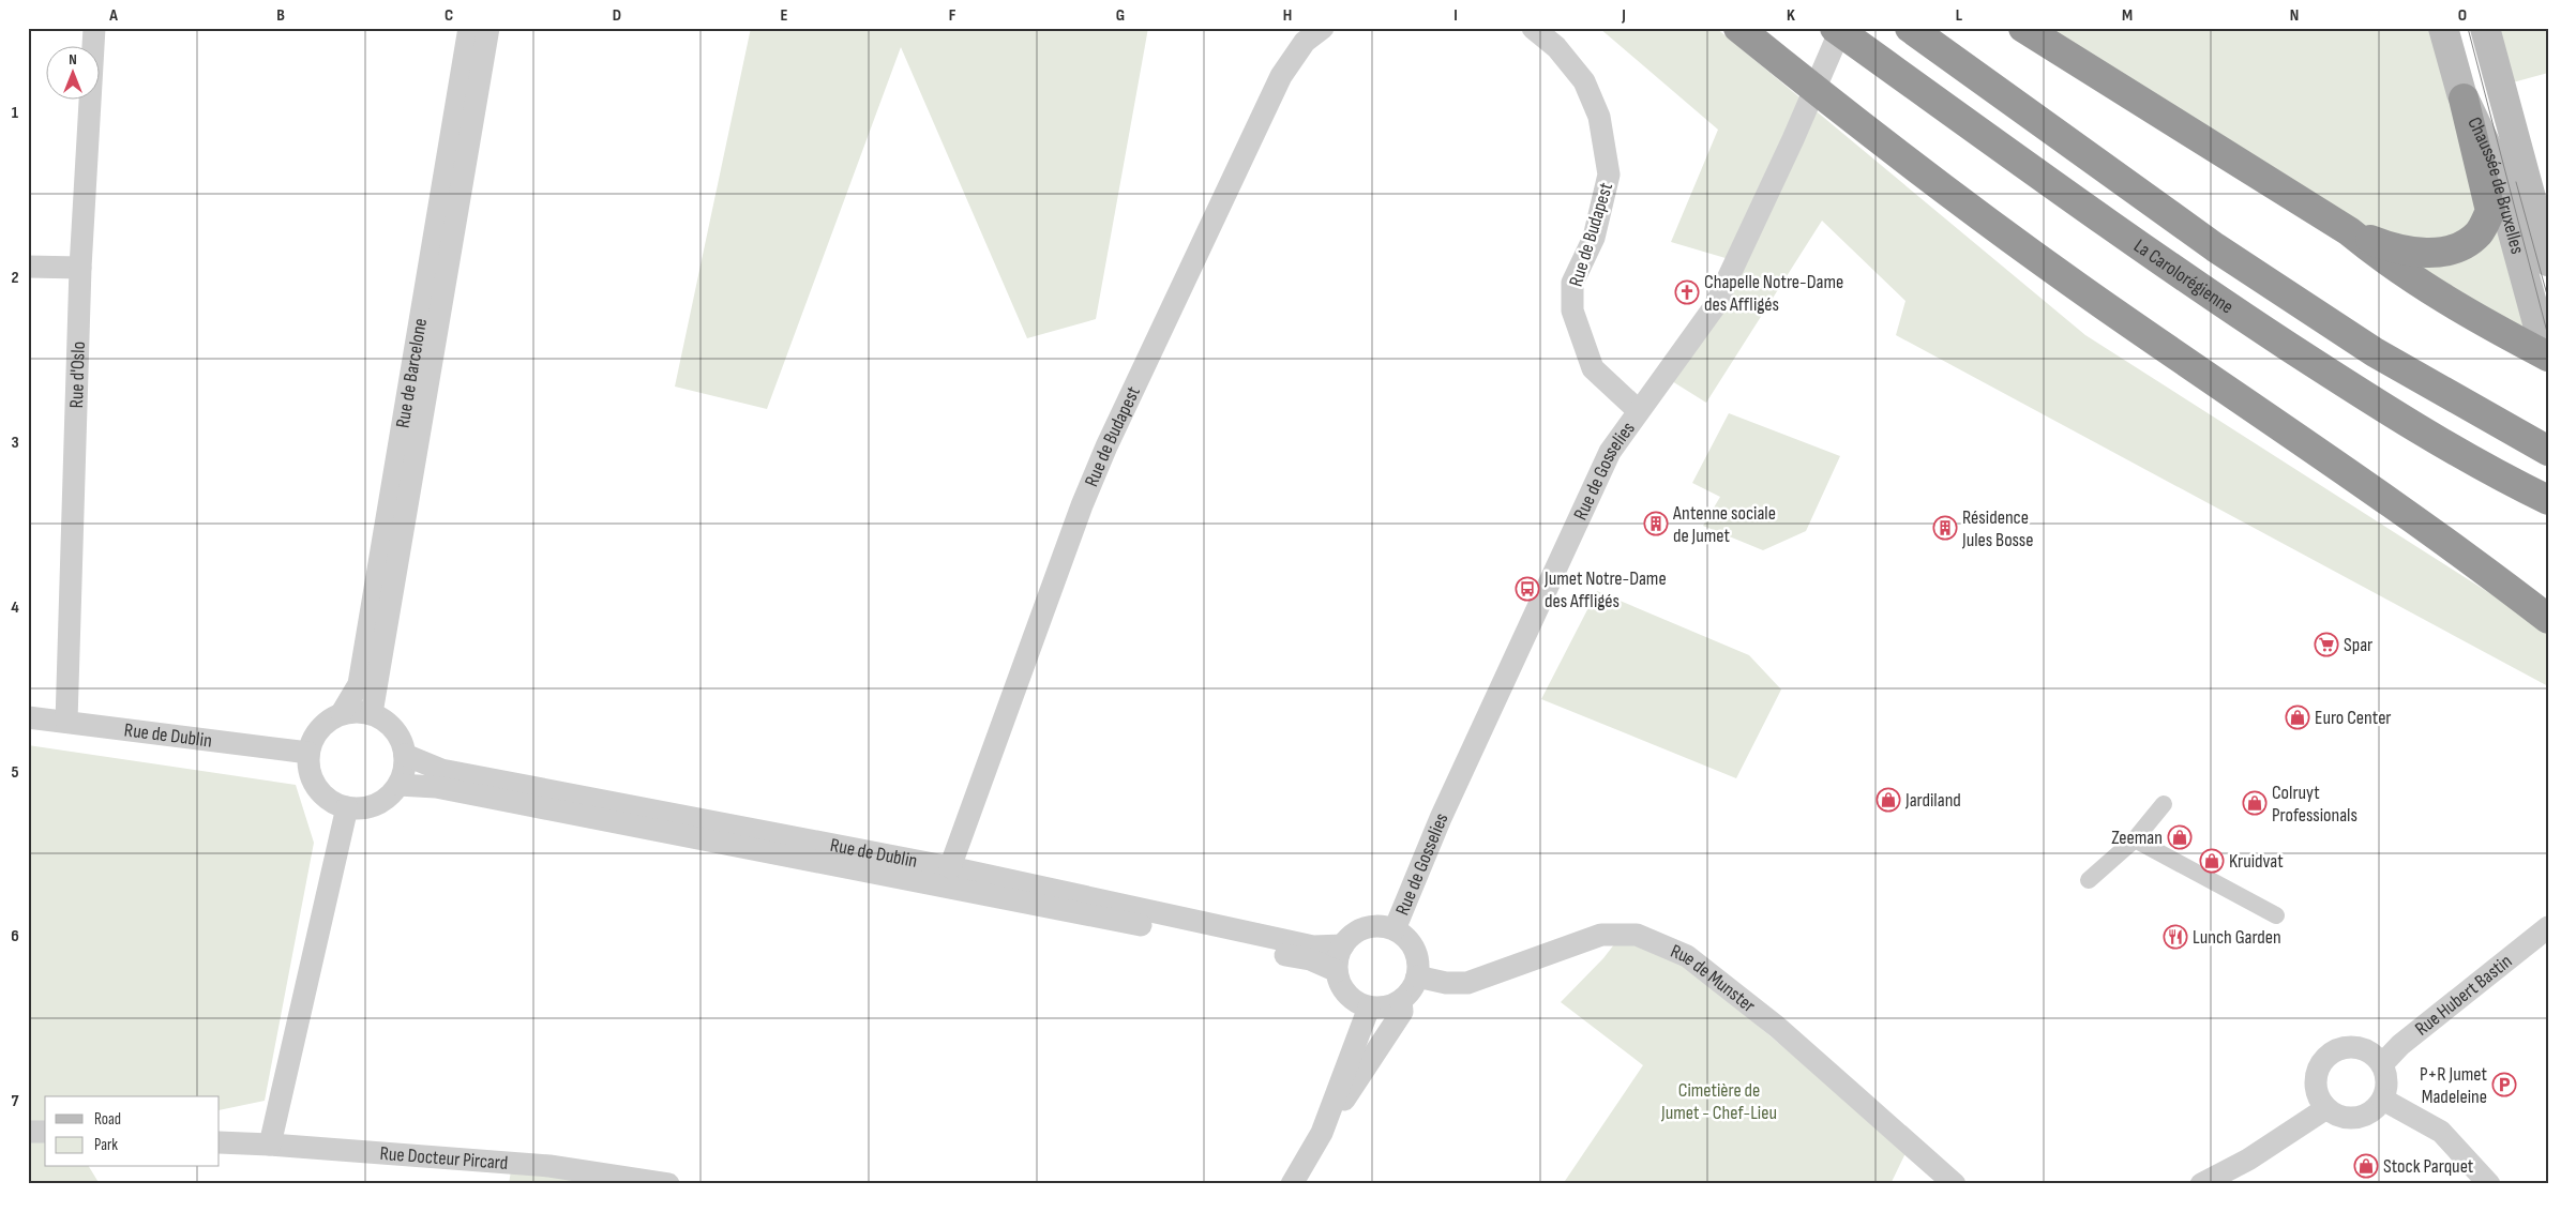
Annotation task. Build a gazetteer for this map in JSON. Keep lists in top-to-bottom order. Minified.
{"streets":{"highway":["La Carolorégienne"],"main road":["Chaussée de Bruxelles"],"street":["Rue de Budapest","Rue de Barcelone","Rue d'Oslo","Rue de Gosselies","Rue de Dublin","Rue de Munster","Rue Hubert Bastin","Rue Docteur Pircard"]},"crossings":[["Rue de Budapest","Rue de Gosselies"],["Rue de Budapest","Rue de Dublin"],["Rue de Barcelone","Rue de Dublin"],["Rue d'Oslo","Rue de Dublin"],["Rue de Gosselies","Rue de Dublin"],["Rue de Gosselies","Rue de Munster"],["Rue de Dublin","Rue de Munster"]],"parks":["Cimetière de Jumet - Chef-Lieu"],"places":{"church":["Chapelle Notre-Dame des Affligés"],"building":["Antenne sociale de Jumet","Résidence Jules Bosse"],"bus stop":["Jumet Notre-Dame des Affligés"],"supermarket":["Spar"],"shop":["Euro Center","Jardiland","Colruyt Professionals","Zeeman","Kruidvat","Stock Parquet"],"restaurant":["Lunch Garden"],"parking":["P+R Jumet Madeleine"]},"legend":["Road","Park"],"north":"top","grid":{"columns":["A","B","C","D","E","F","G","H","I","J","K","L","M","N","O"],"rows":["1","2","3","4","5","6","7"]}}
